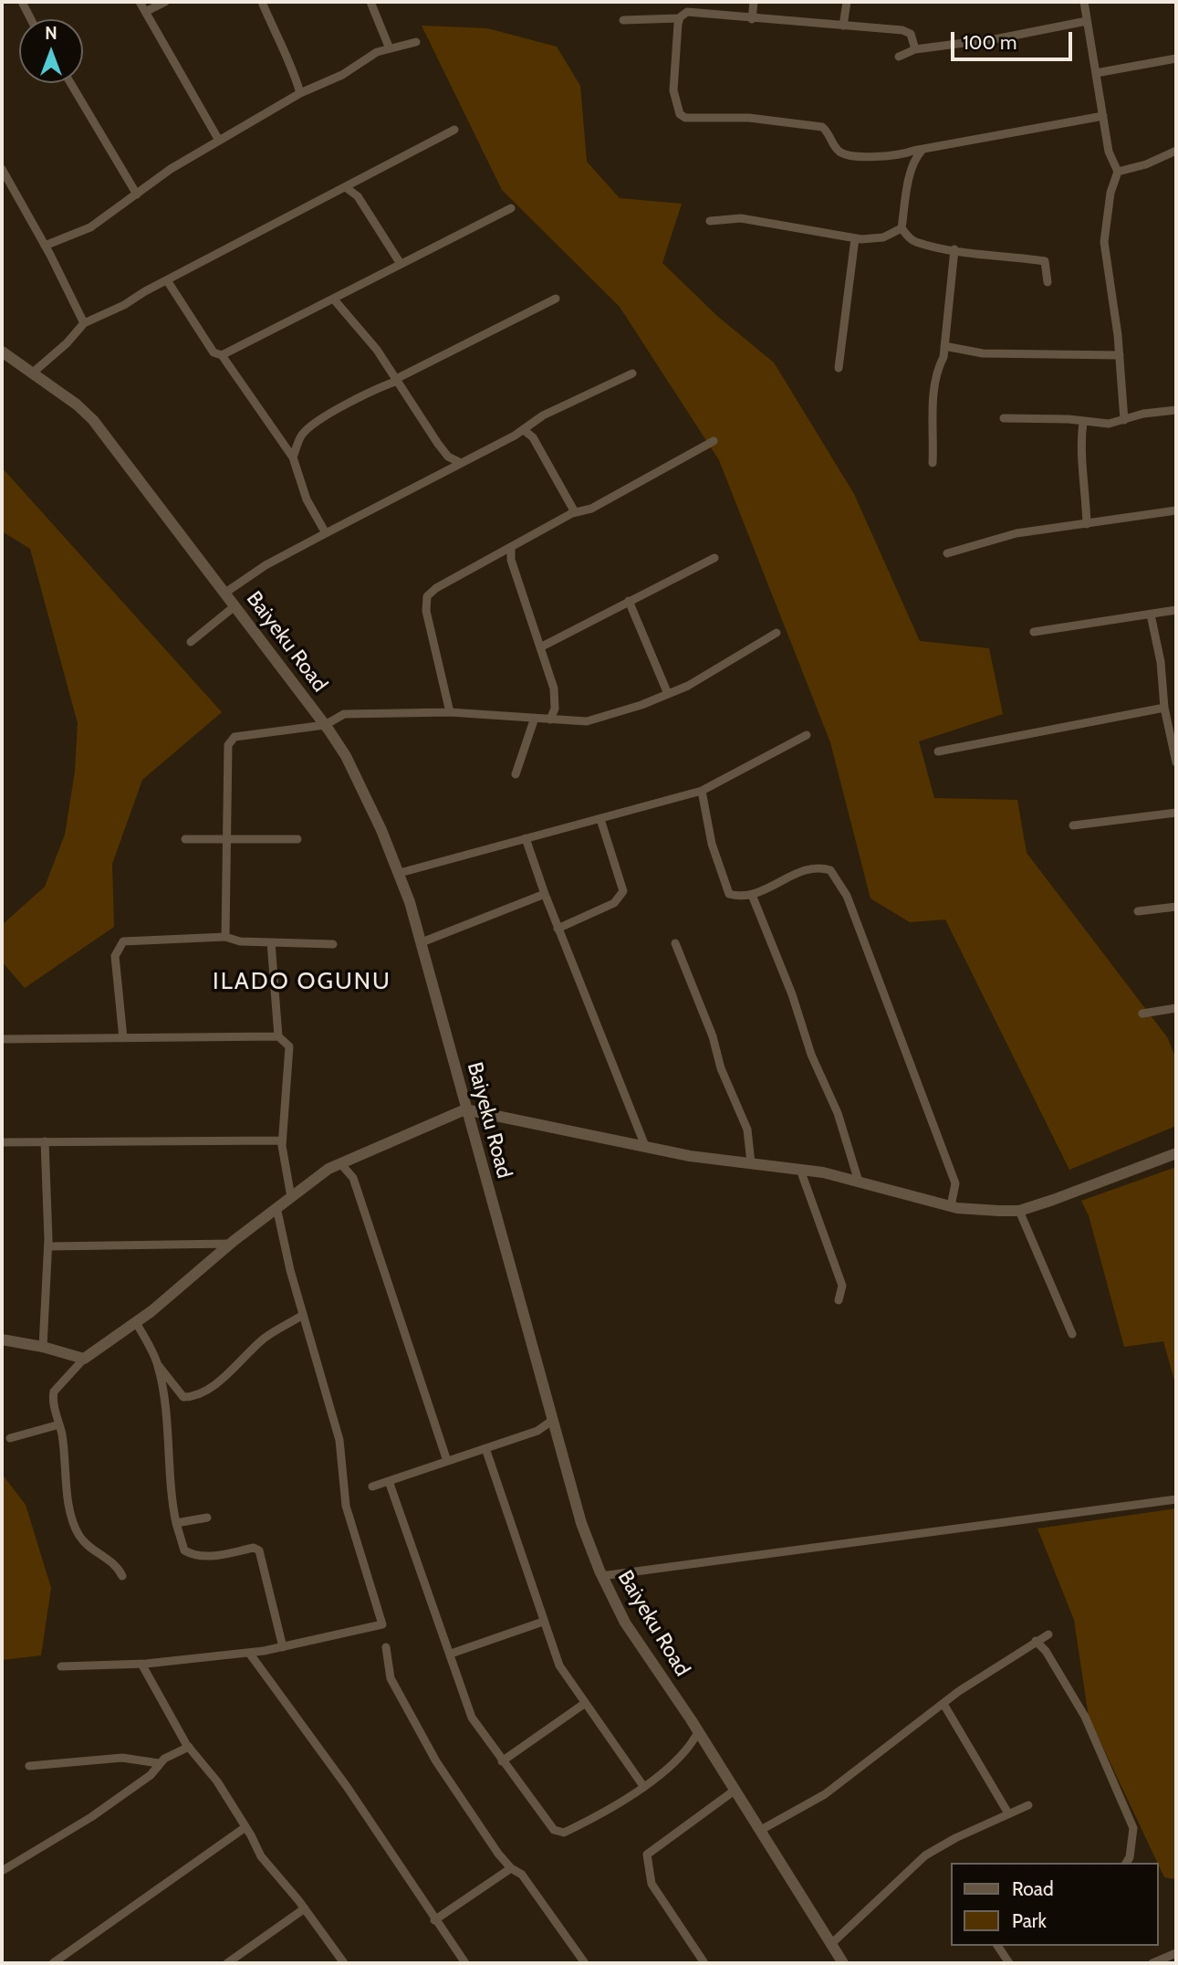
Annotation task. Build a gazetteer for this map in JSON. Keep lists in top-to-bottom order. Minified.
{"streets":{"main road":["Baiyeku Road"]},"districts":["ILADO OGUNU"],"legend":["Road","Park"],"scale_bar":"100 m","north":"top"}
